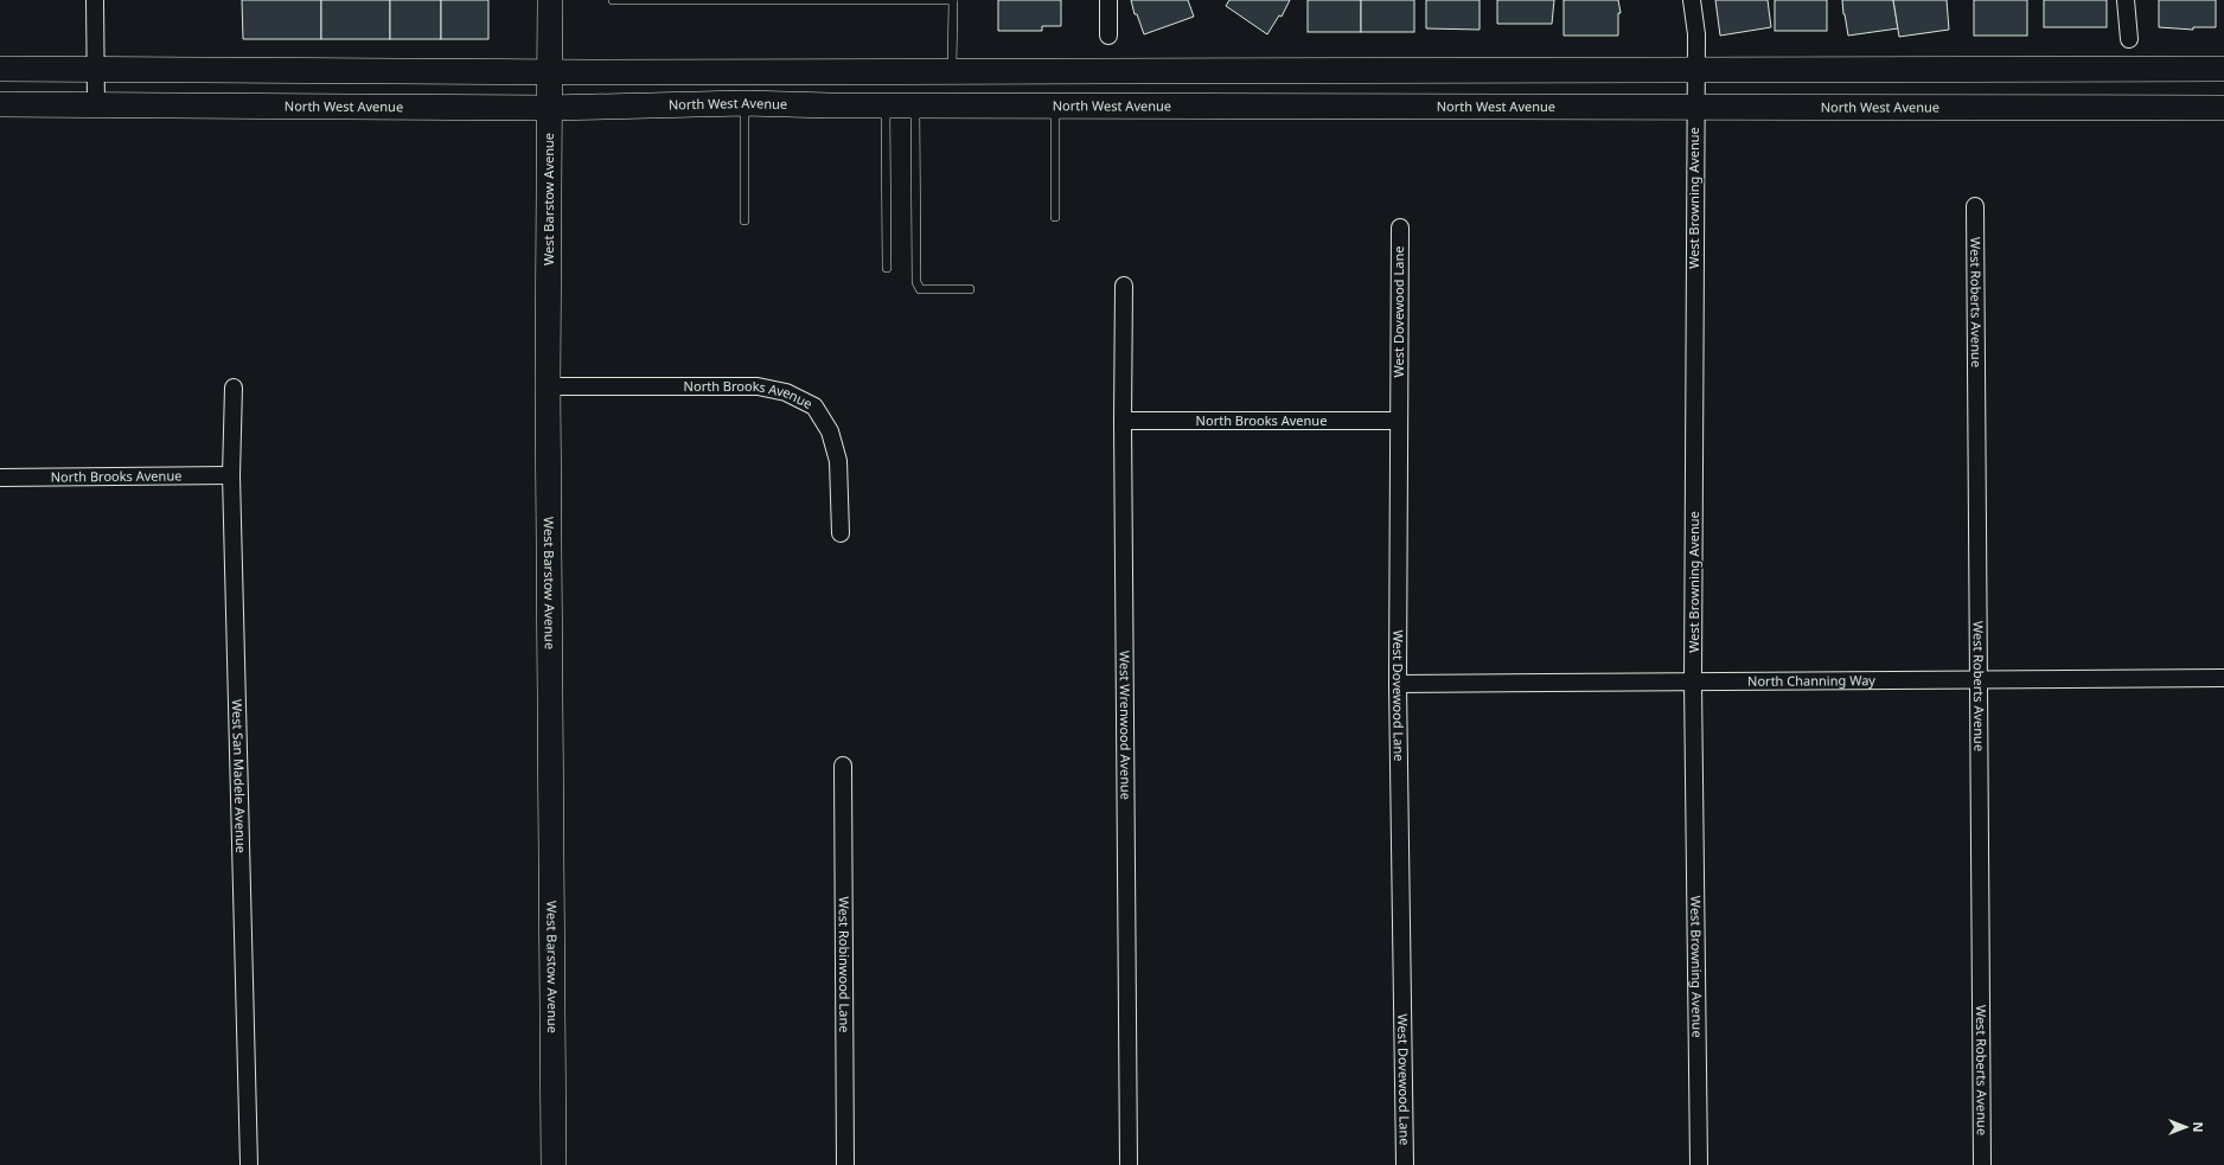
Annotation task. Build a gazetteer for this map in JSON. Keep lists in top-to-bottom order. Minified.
{"streets":{"main road":["North West Avenue","West Barstow Avenue"],"street":["West Browning Avenue","West Roberts Avenue","West Dovewood Lane","North Brooks Avenue","North Channing Way","West Wrenwood Avenue","West San Madele Avenue","West Robinwood Lane"]},"crossings":[["North West Avenue","West Browning Avenue"],["North West Avenue","West Barstow Avenue"],["West Browning Avenue","North Channing Way"],["West Barstow Avenue","North Brooks Avenue"],["West Roberts Avenue","North Channing Way"],["West Dovewood Lane","North Brooks Avenue"],["West Dovewood Lane","North Channing Way"],["North Brooks Avenue","West Wrenwood Avenue"],["North Brooks Avenue","West San Madele Avenue"]],"north":"right"}
